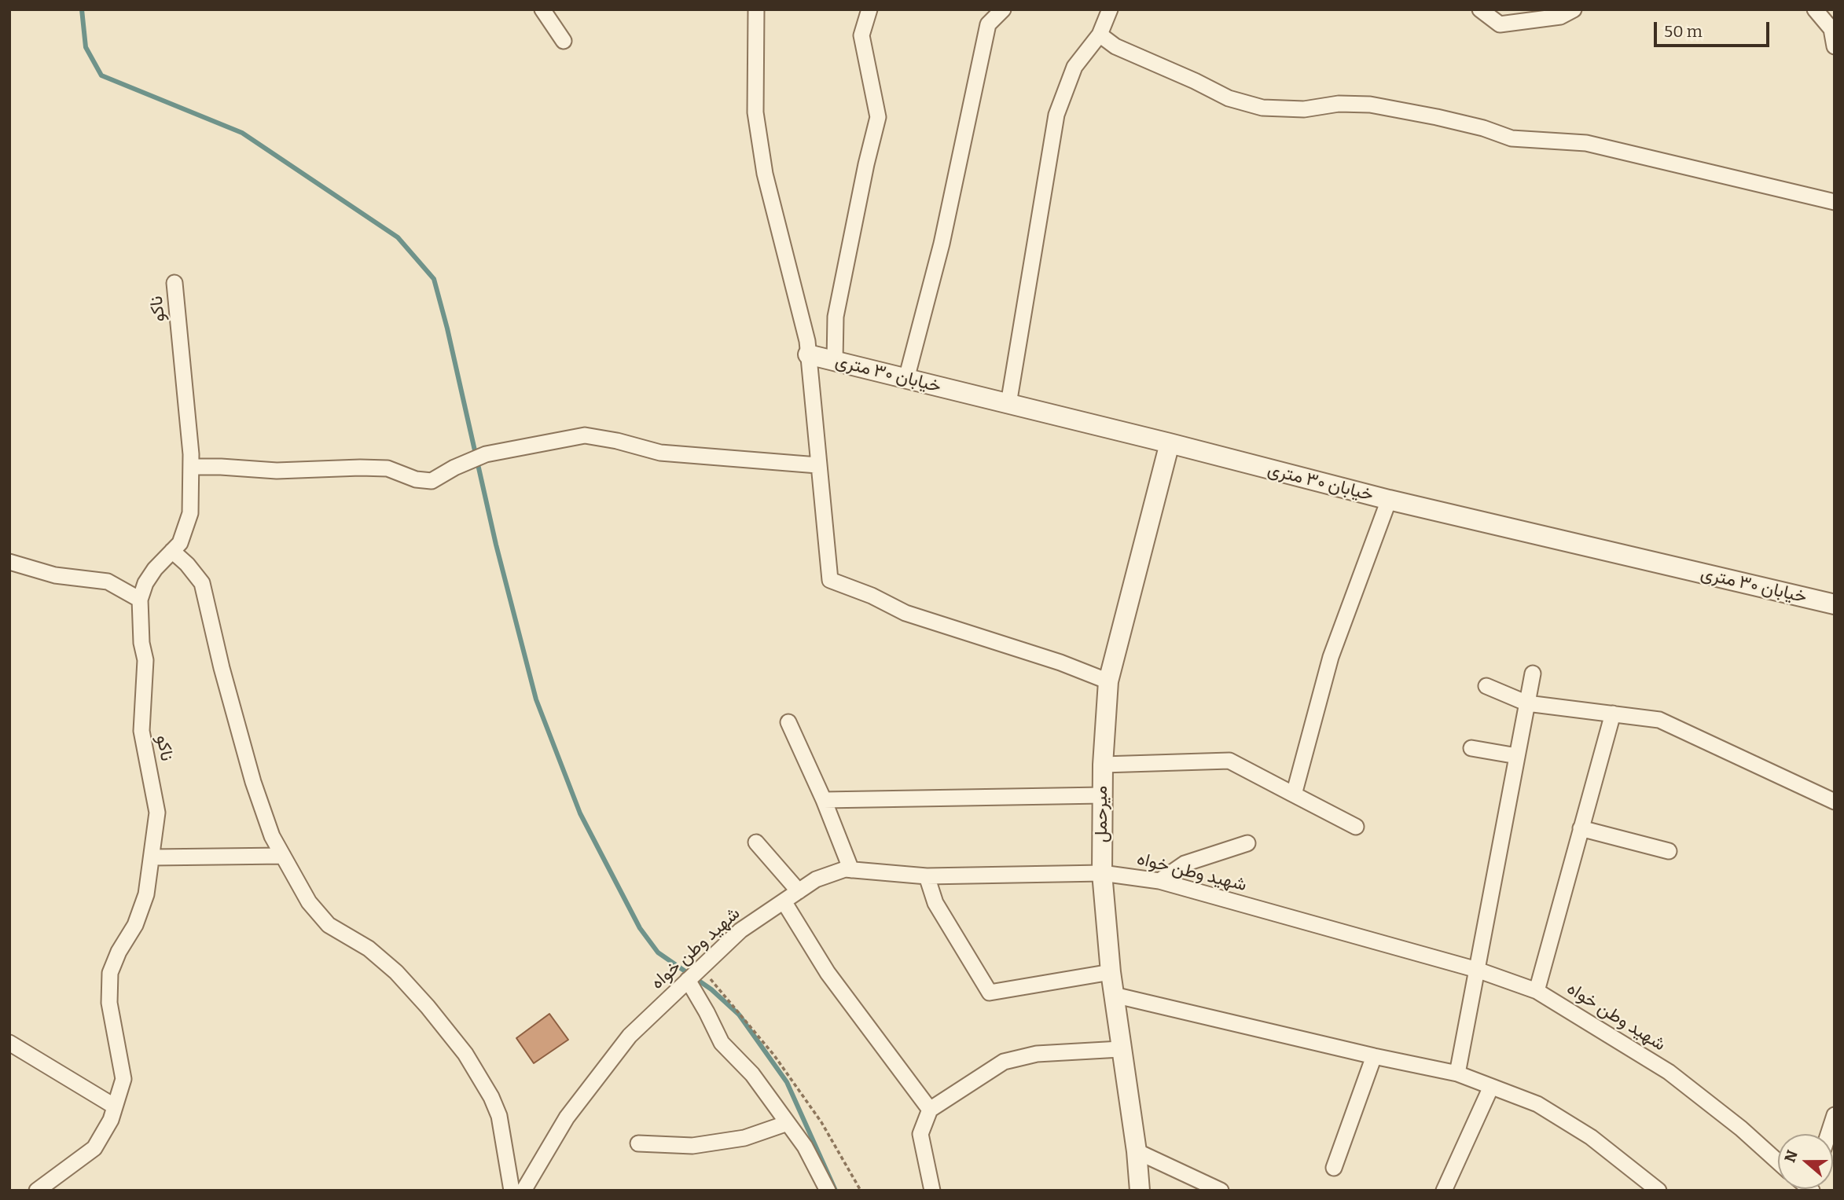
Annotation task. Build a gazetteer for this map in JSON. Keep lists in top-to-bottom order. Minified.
{"streets":{"street":["ناکو","خیابان ۳۰ متری","میرحمل","شهید وطن خواه"]},"crossings":[["خیابان ۳۰ متری","میرحمل"],["میرحمل","شهید وطن خواه"]],"scale_bar":"50 m","north":"left"}
